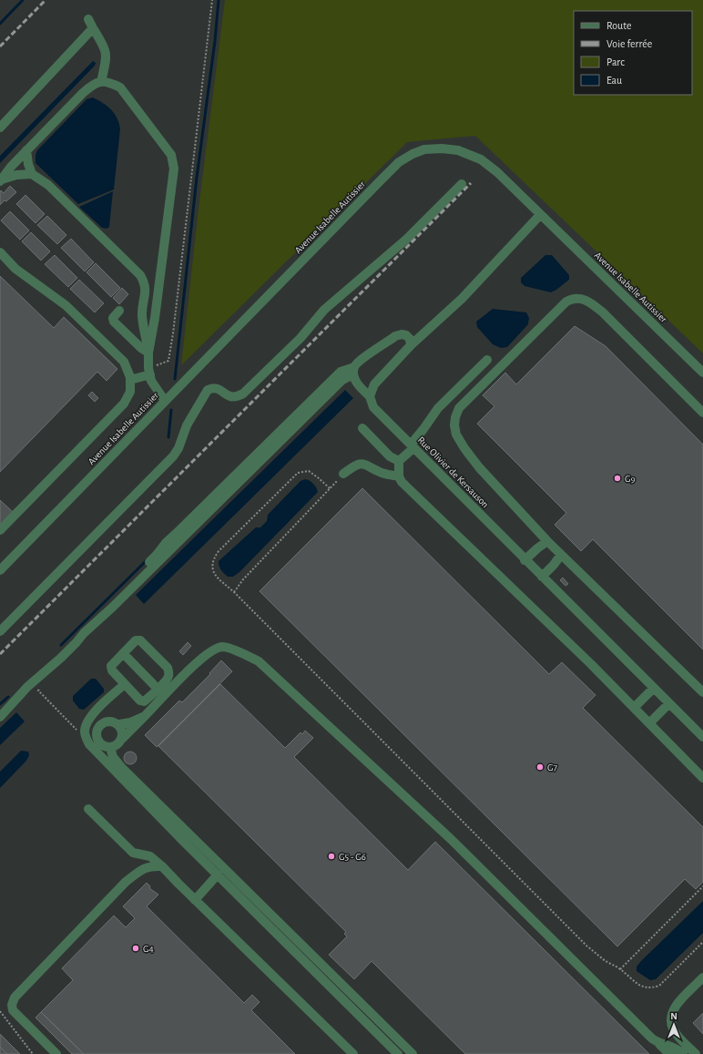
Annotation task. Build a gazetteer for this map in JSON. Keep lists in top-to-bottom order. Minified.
{"streets":{"street":["Avenue Isabelle Autissier","Rue Olivier de Kersauson"]},"places":["G9","G7","G5 - G6","G4"],"legend":["Route","Voie ferrée","Parc","Eau"],"north":"top"}
